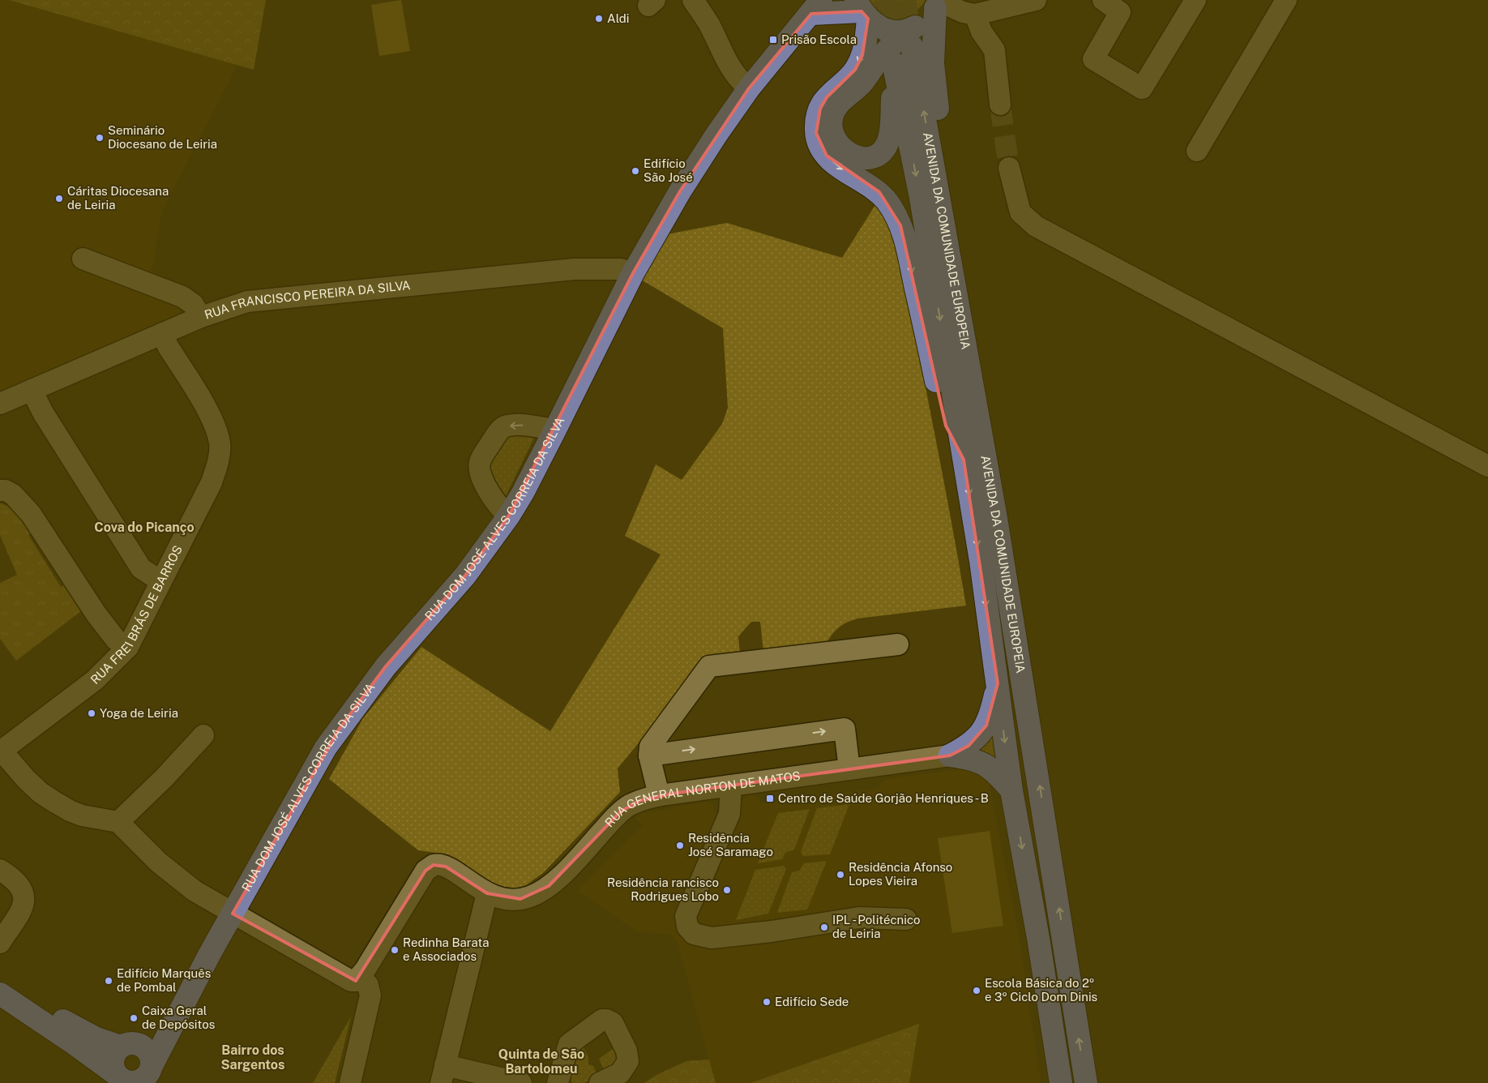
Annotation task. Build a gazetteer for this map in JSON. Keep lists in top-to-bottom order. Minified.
{"streets":{"main road":["AVENIDA DA COMUNIDADE EUROPEIA","RUA DOM JOSÉ ALVES CORREIA DA SILVA"],"street":["RUA FRANCISCO PEREIRA DA SILVA","RUA FREI BRÁS DE BARROS","RUA GENERAL NORTON DE MATOS"]},"crossings":[["RUA FRANCISCO PEREIRA DA SILVA","RUA DOM JOSÉ ALVES CORREIA DA SILVA"],["RUA FRANCISCO PEREIRA DA SILVA","RUA FREI BRÁS DE BARROS"]],"districts":["Cova do Picanço","Bairro dos Sargentos","Quinta de São Bartolomeu"],"places":{"other":["Aldi","Seminário Diocesano de Leiria","Edifício São José","Cáritas Diocesana de Leiria","Yoga de Leiria","Residência José Saramago","Residência Afonso Lopes Vieira","Residência rancisco Rodrigues Lobo","IPL - Politécnico de Leiria","Redinha Barata e Associados","Edifício Marquês de Pombal","Escola Básica do 2º e 3º Ciclo Dom Dinis","Edifício Sede","Caixa Geral de Depósitos"],"transit":["Prisão Escola","Centro de Saúde Gorjão Henriques - B"]}}
